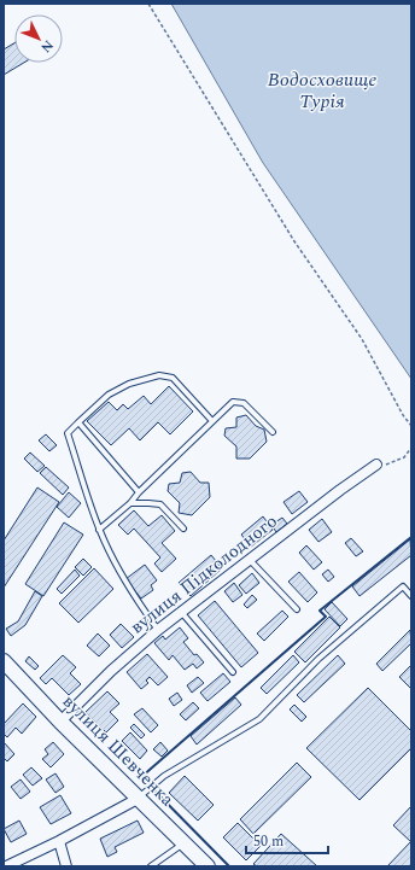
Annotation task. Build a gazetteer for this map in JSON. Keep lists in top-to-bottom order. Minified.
{"streets":{"street":["вулиця Підколодного","вулиця Шевченка"]},"crossings":[["вулиця Підколодного","вулиця Шевченка"]],"water":["Водосховище Турія"],"scale_bar":"50 m","north":"bottom right"}
